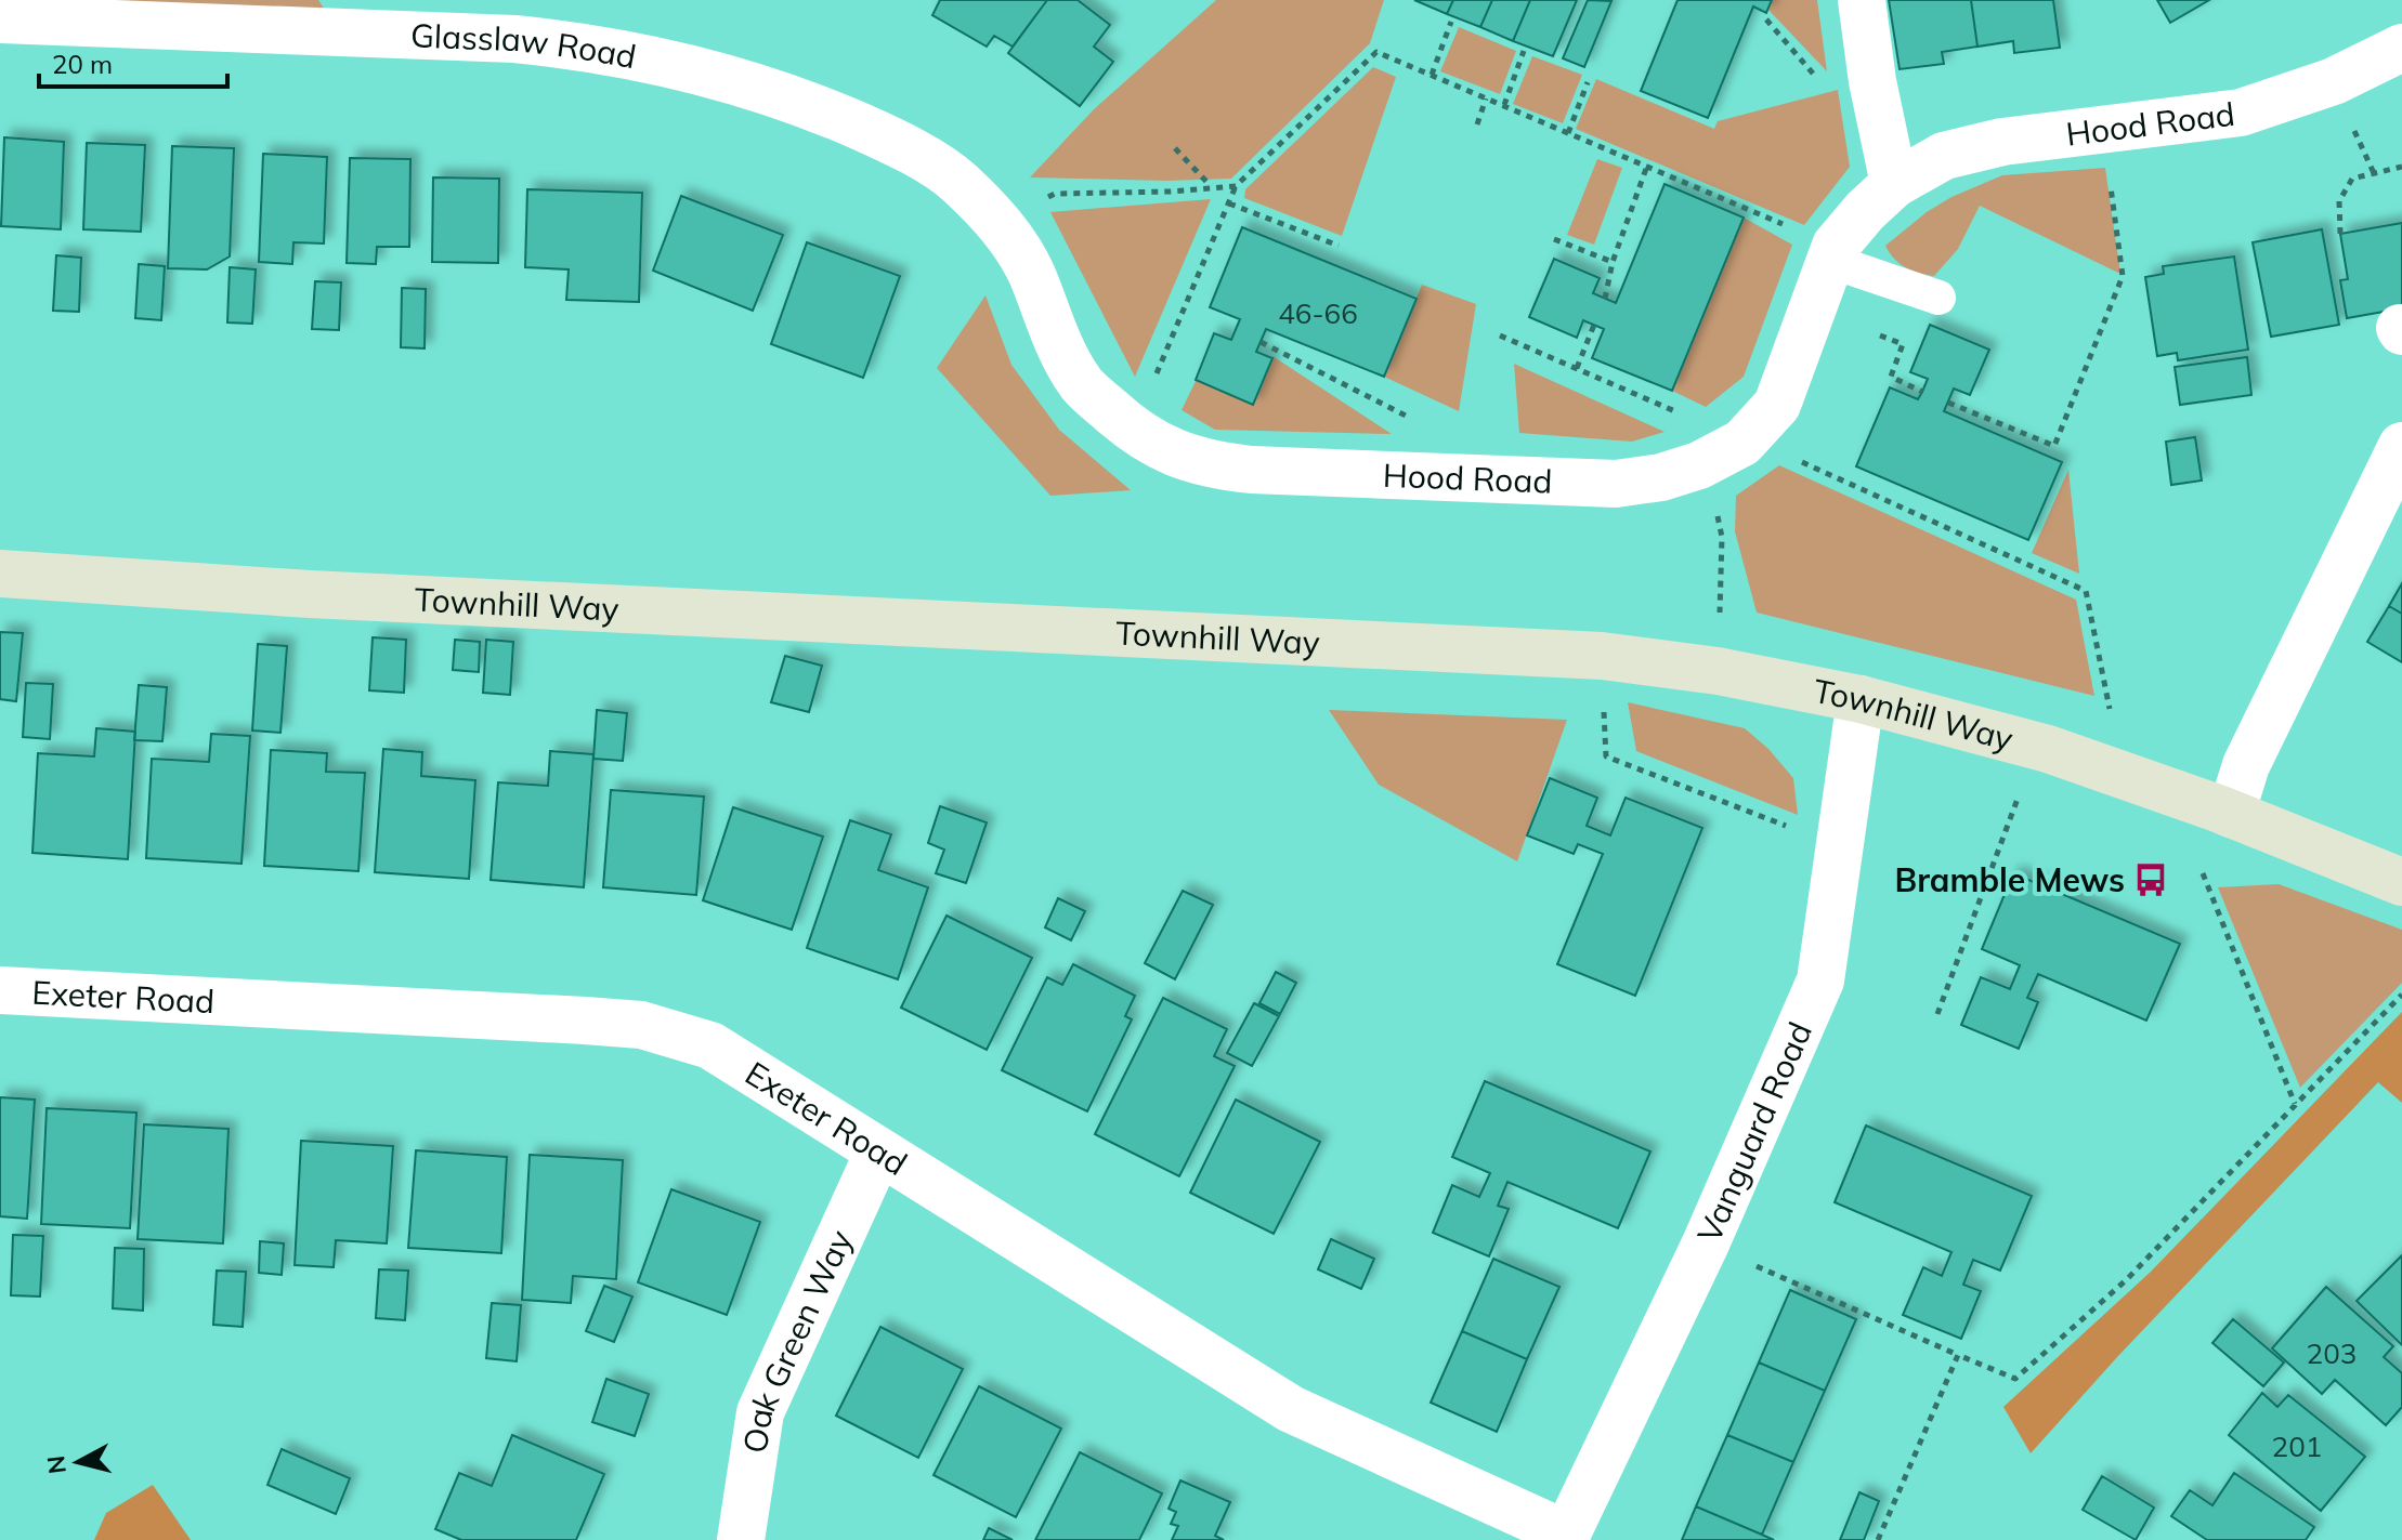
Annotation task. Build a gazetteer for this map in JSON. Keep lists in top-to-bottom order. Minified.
{"streets":{"street":["Glasslaw Road","Hood Road","Townhill Way","Exeter Road","Vanguard Road","Oak Green Way"]},"crossings":[["Glasslaw Road","Hood Road"],["Townhill Way","Vanguard Road"],["Exeter Road","Vanguard Road"],["Exeter Road","Oak Green Way"]],"places":{"bus stop":["Bramble Mews"]},"house_numbers":["46-66","203","201"],"scale_bar":"20 m","north":"left"}
